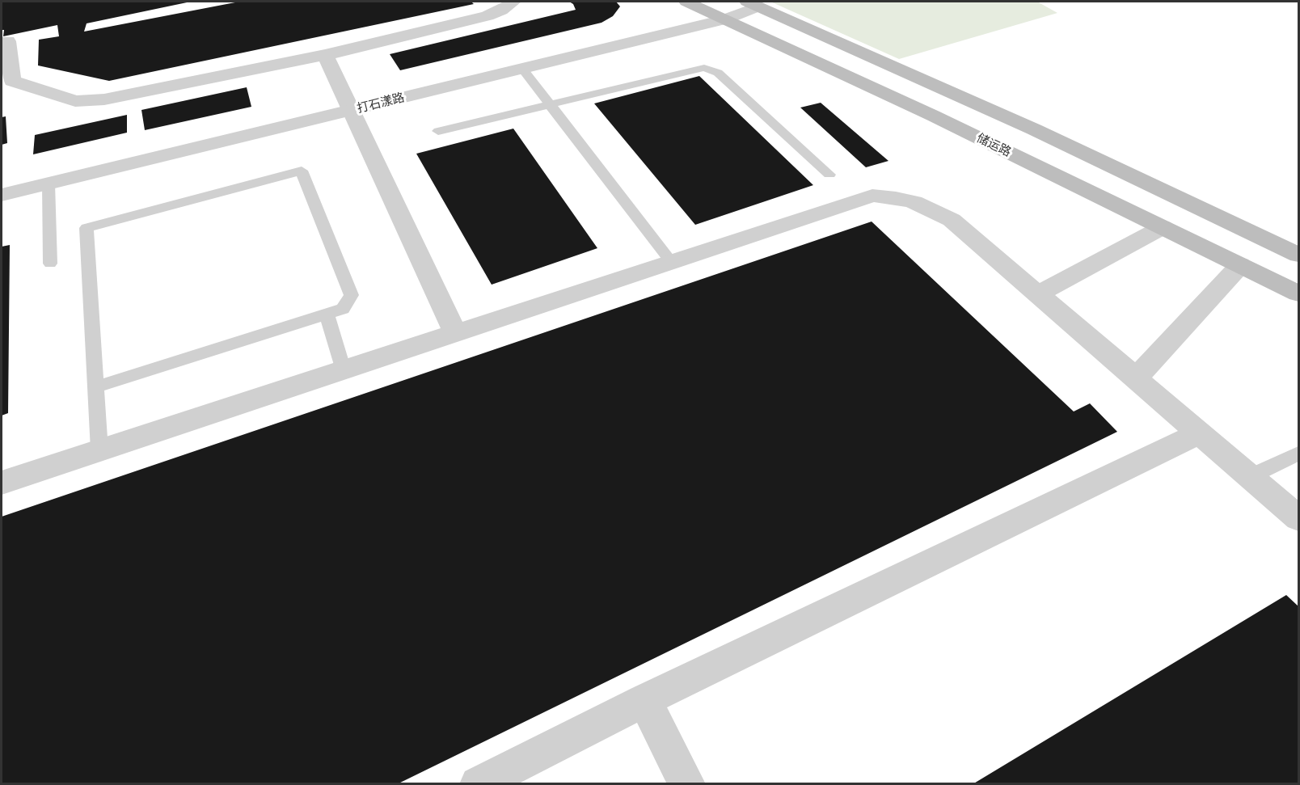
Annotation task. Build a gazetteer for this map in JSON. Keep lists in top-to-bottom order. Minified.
{"streets":{"main road":["储运路"],"street":["打石漾路"]},"crossings":[["打石漾路","储运路"]]}
